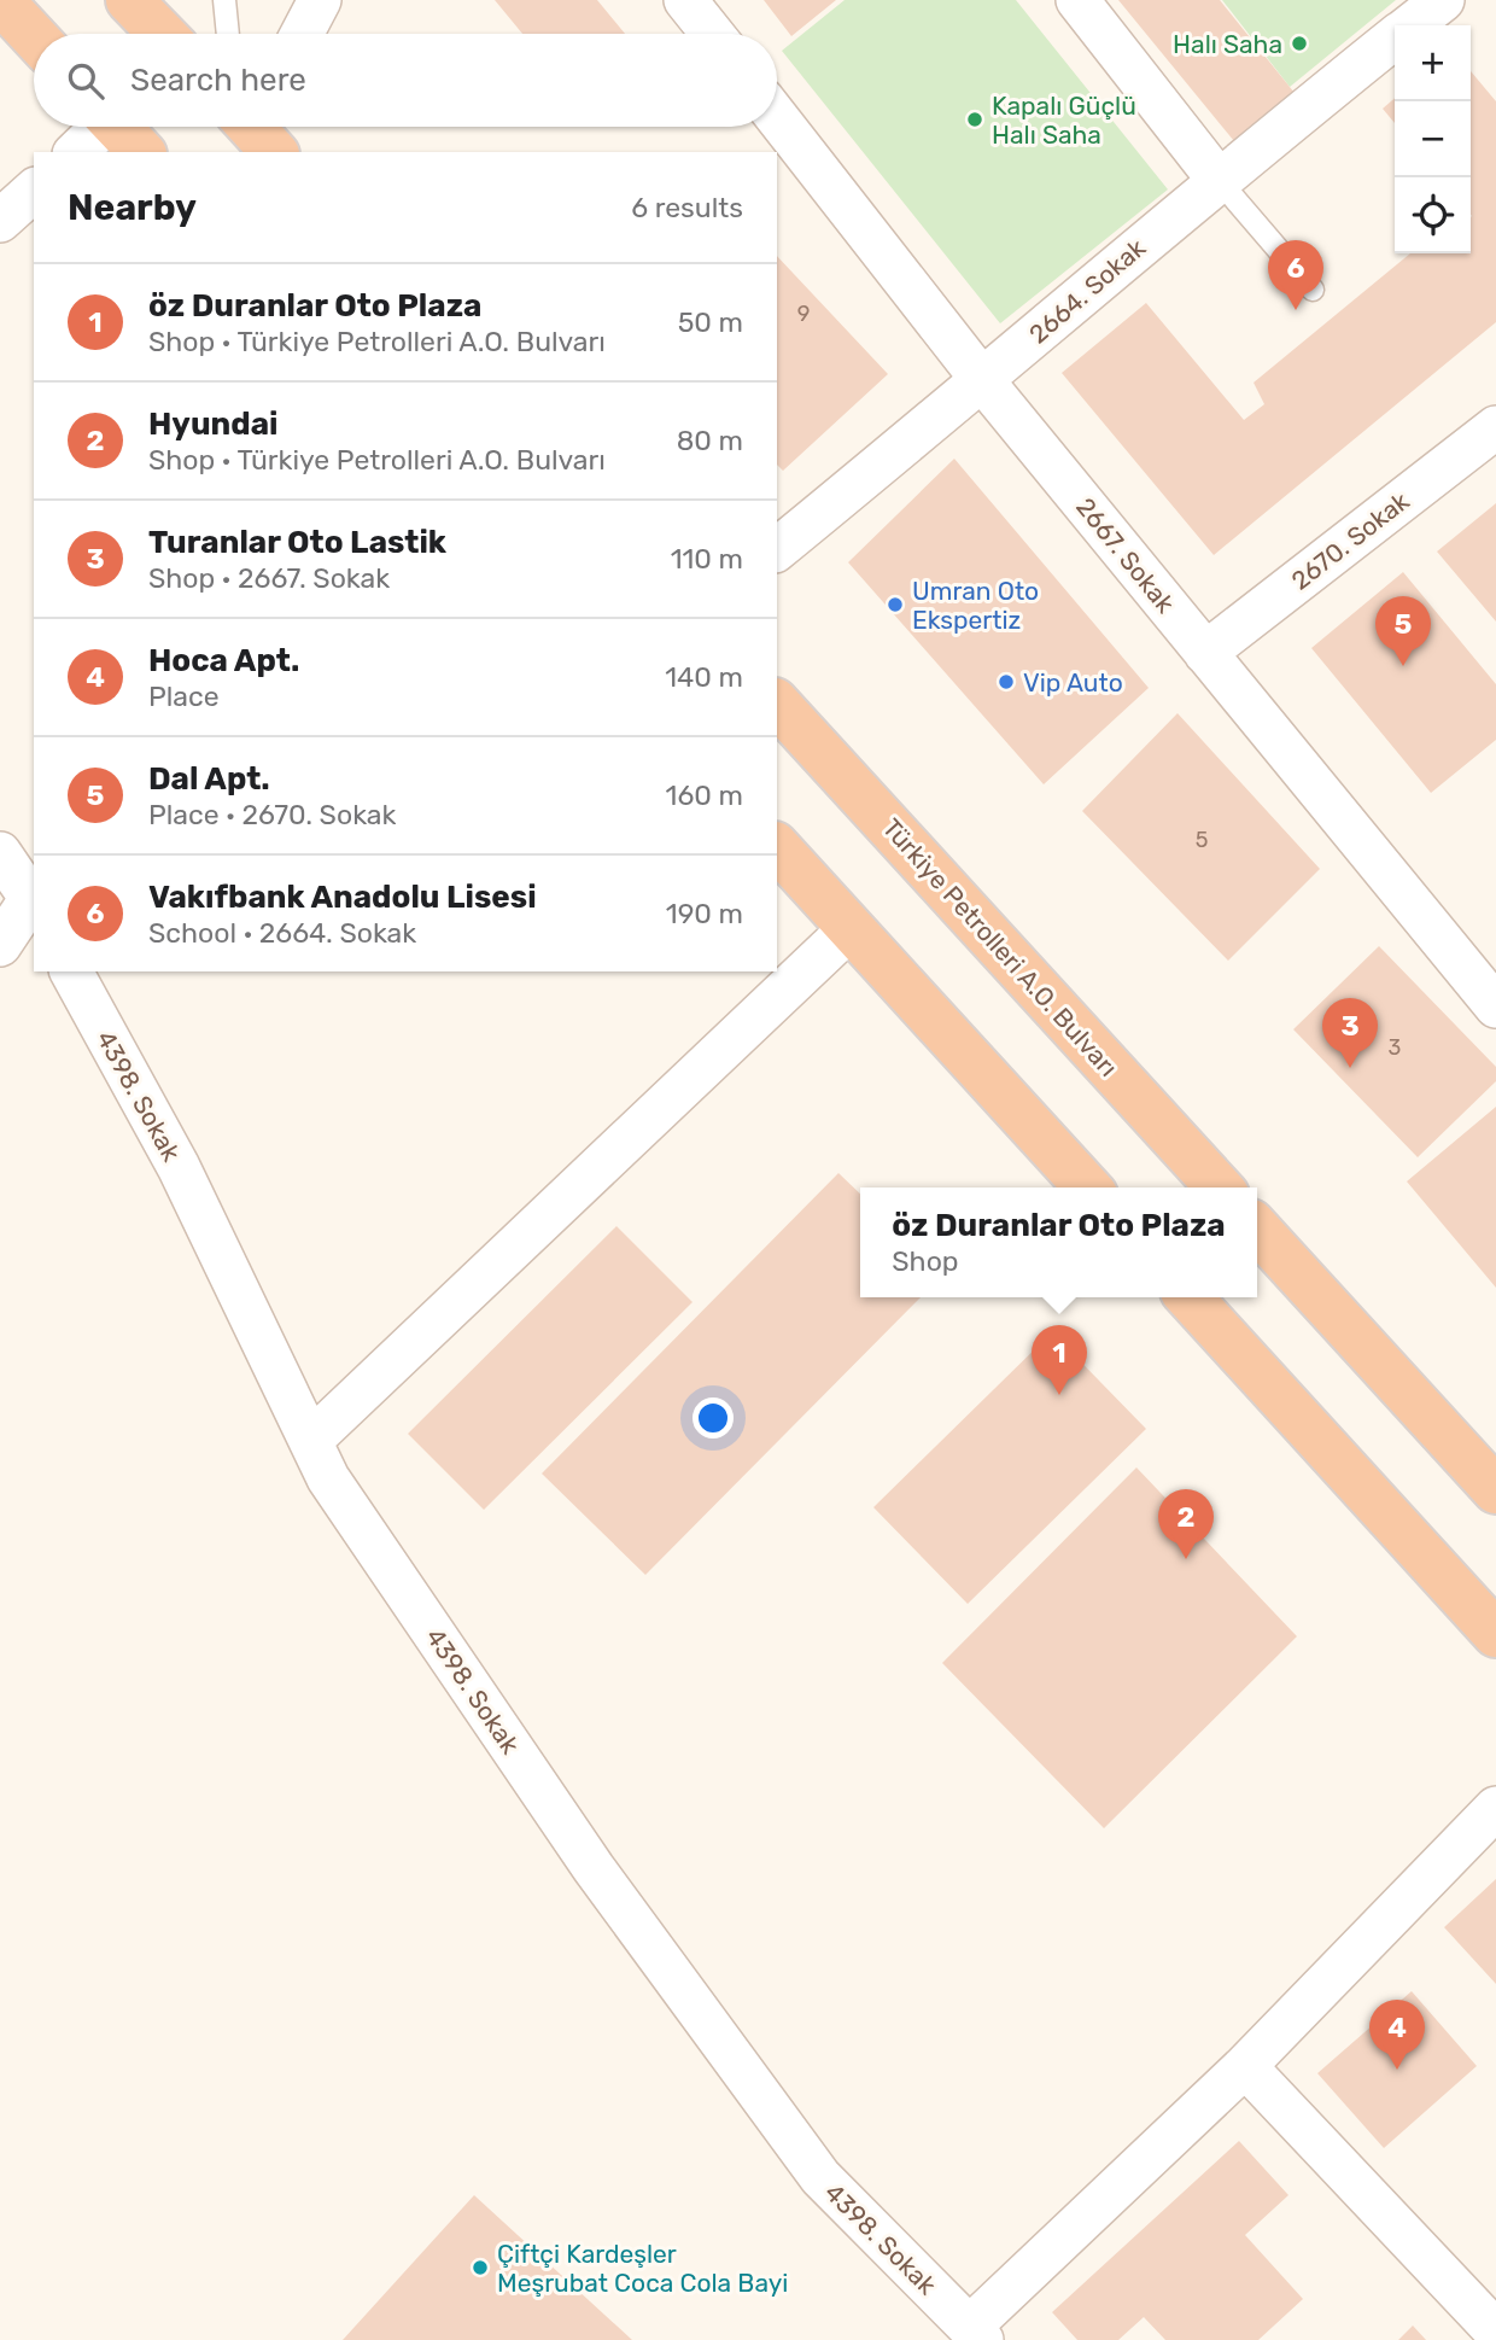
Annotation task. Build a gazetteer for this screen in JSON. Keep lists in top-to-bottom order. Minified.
{"streets":{"highway":["Türkiye Petrolleri A.O. Bulvarı"],"street":["2664. Sokak","2670. Sokak","2667. Sokak","4398. Sokak"]},"crossings":[["2664. Sokak","2667. Sokak"],["2670. Sokak","2667. Sokak"]],"places":["Halı Saha","Kapalı Güçlü Halı Saha","Umran Oto Ekspertiz","Vip Auto","Çiftçi Kardeşler Meşrubat Coca Cola Bayi"],"house_numbers":["9","5","3"],"page":{"map_buttons":["+","−"],"search":"Search here","heading":["Nearby","6 results"],"pins":["6","5","3","1","2","4"],"list":[{"mark":"1","name":"öz Duranlar Oto Plaza","note":"Shop · Türkiye Petrolleri A.O. Bulvarı","value":"50 m"},{"mark":"2","name":"Hyundai","note":"Shop · Türkiye Petrolleri A.O. Bulvarı","value":"80 m"},{"mark":"3","name":"Turanlar Oto Lastik","note":"Shop · 2667. Sokak","value":"110 m"},{"mark":"4","name":"Hoca Apt.","note":"Place","value":"140 m"},{"mark":"5","name":"Dal Apt.","note":"Place · 2670. Sokak","value":"160 m"},{"mark":"6","name":"Vakıfbank Anadolu Lisesi","note":"School · 2664. Sokak","value":"190 m"}],"popup":["öz Duranlar Oto Plaza","Shop"]}}
